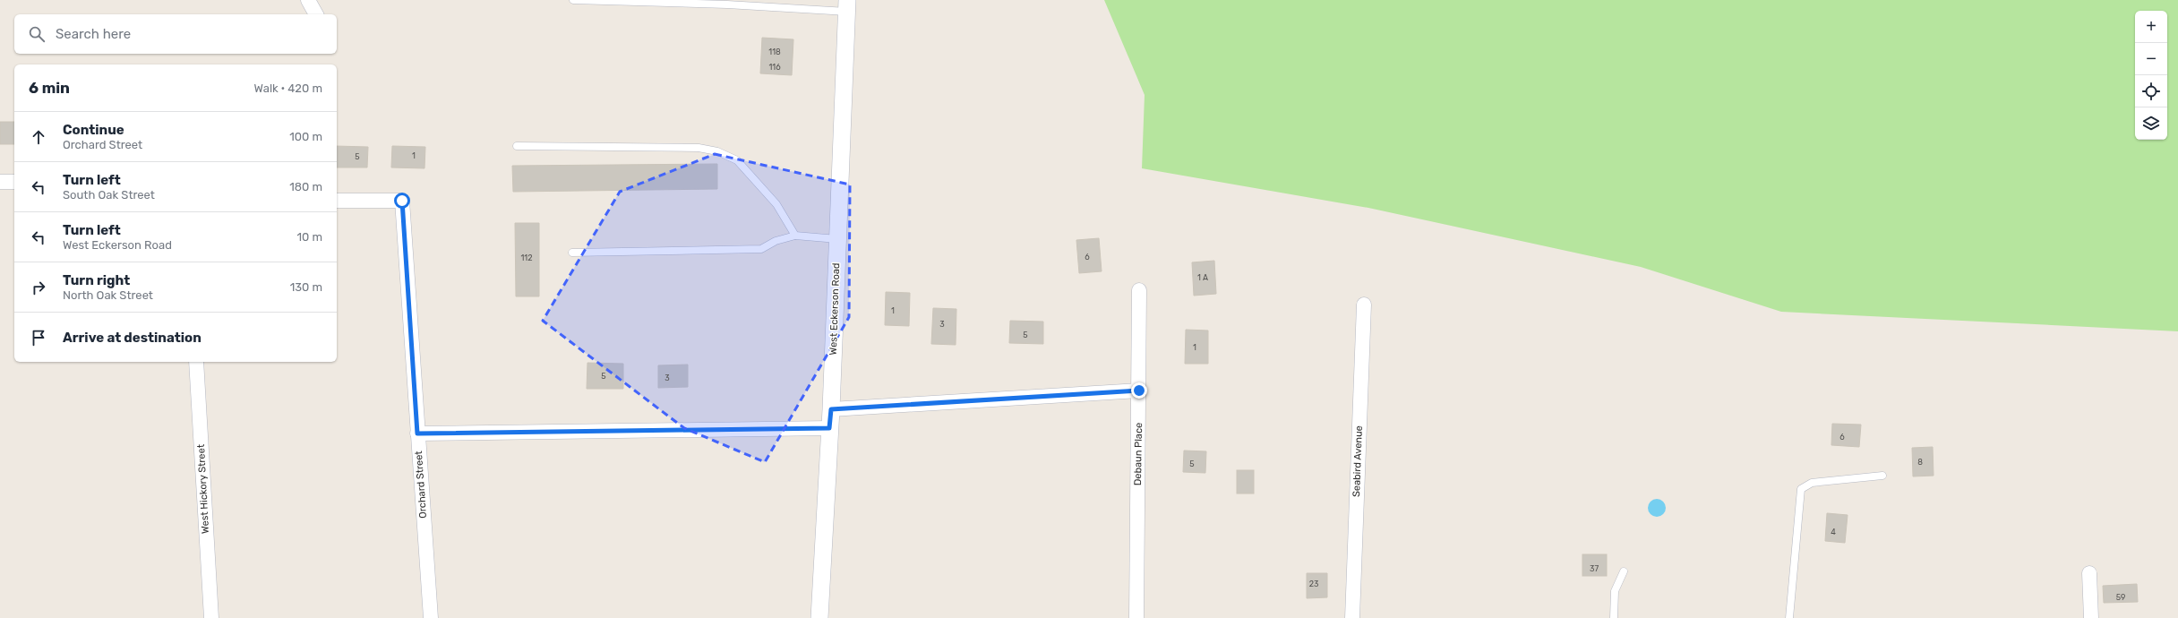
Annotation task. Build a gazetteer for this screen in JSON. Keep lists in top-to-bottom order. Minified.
{"streets":{"street":["West Eckerson Road","Debaun Place","Seabird Avenue","Orchard Street","West Hickory Street"]},"house_numbers":["118","116","1","5","6","112","1 A","1","3","5","1","5","3","6","8","5","4","37","23","59"],"page":{"map_buttons":["+","−"],"search":"Search here","heading":["6 min","Walk · 420 m"],"list":[["Continue","Orchard Street","100 m"],["Turn left","South Oak Street","180 m"],["Turn left","West Eckerson Road","10 m"],["Turn right","North Oak Street","130 m"],"Arrive at destination"]}}
